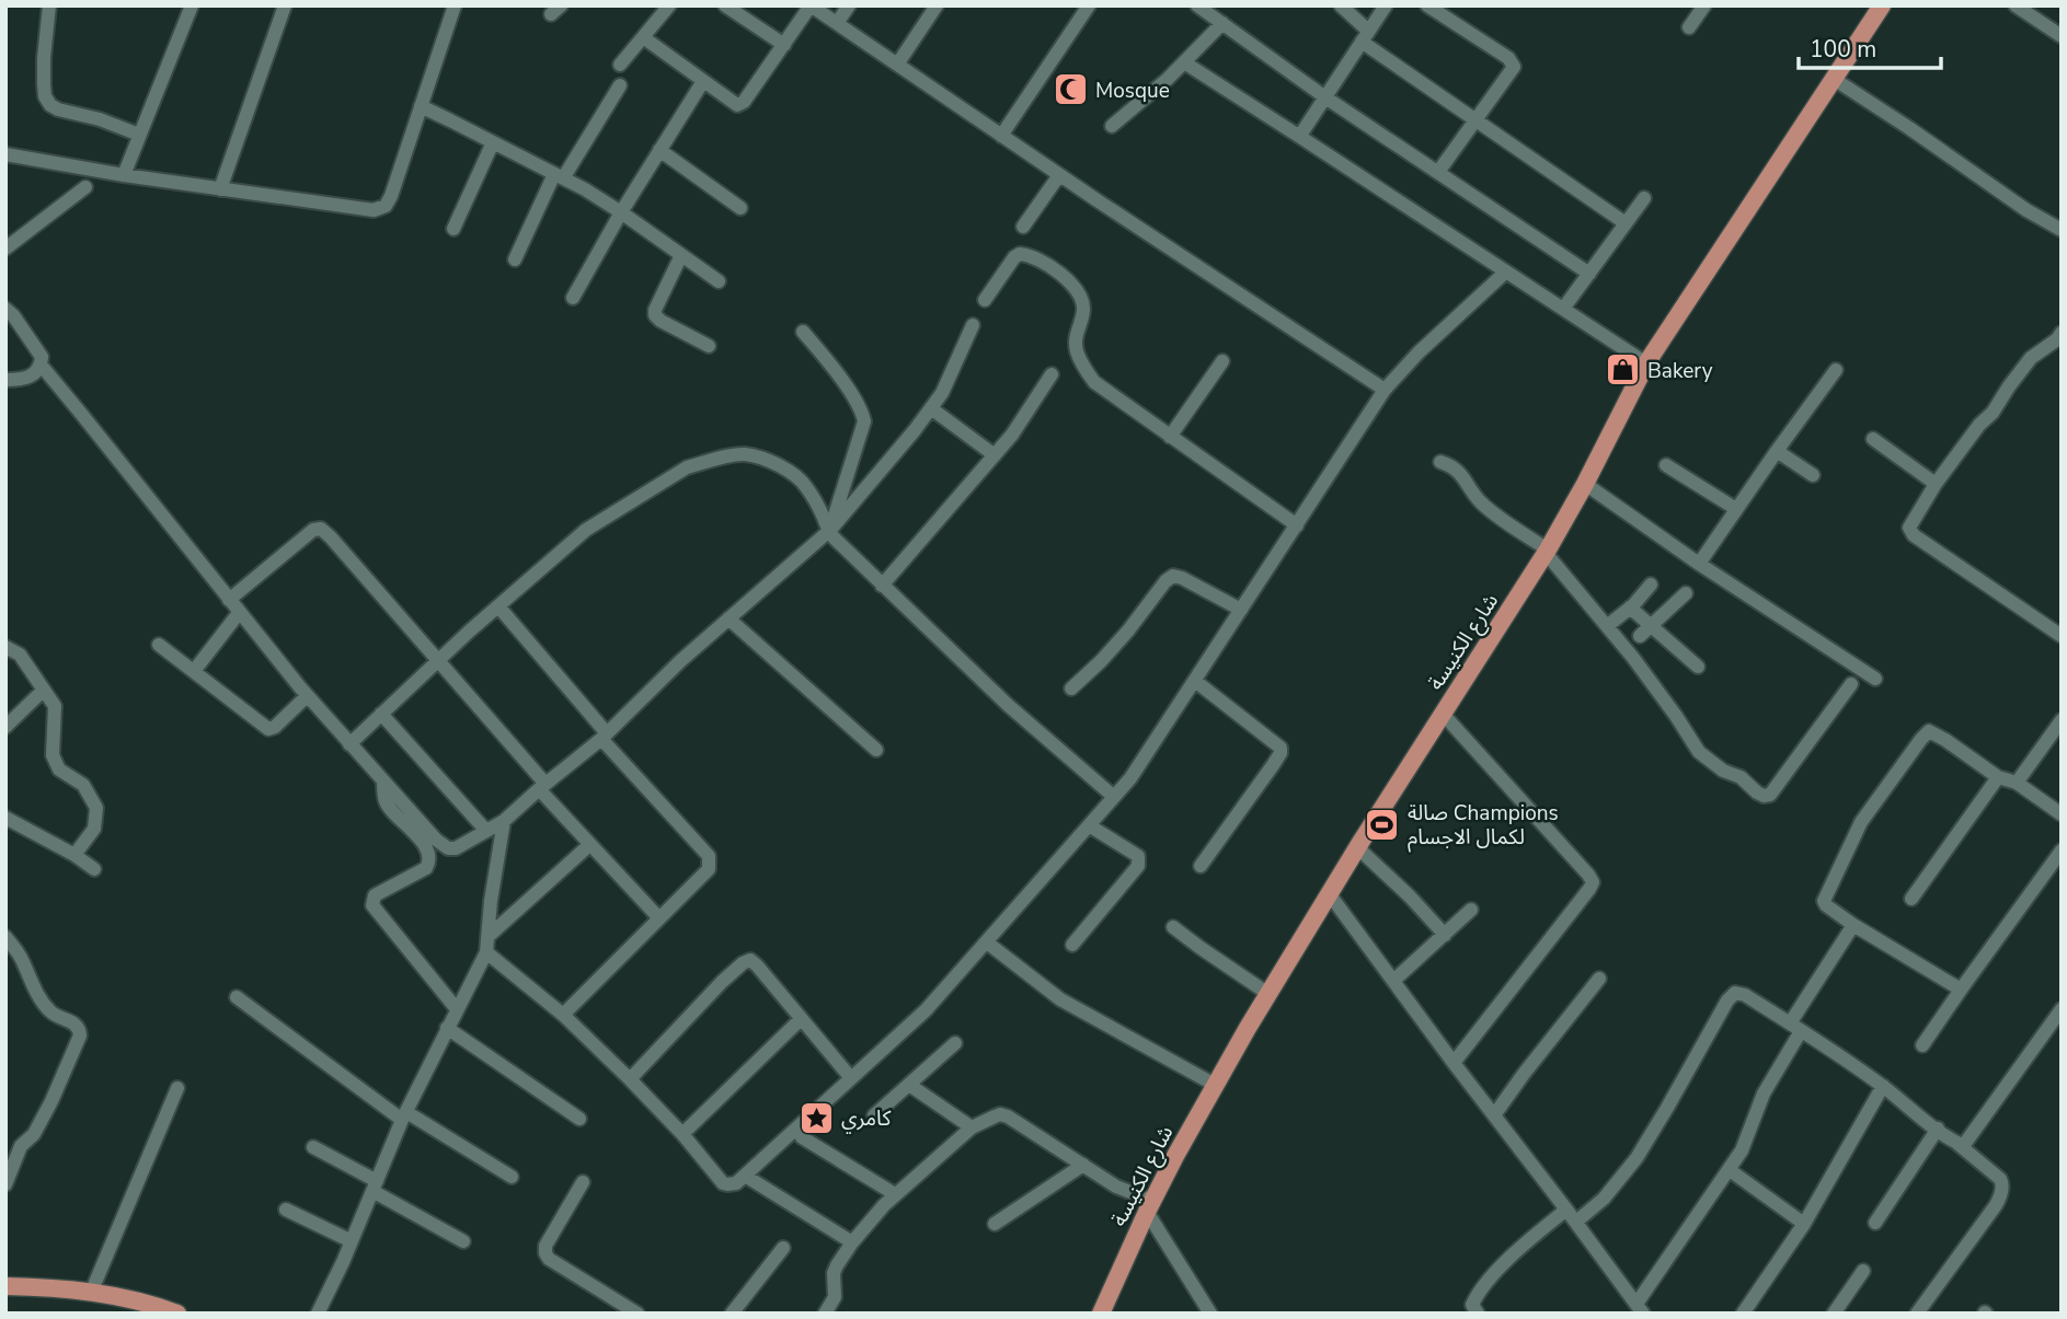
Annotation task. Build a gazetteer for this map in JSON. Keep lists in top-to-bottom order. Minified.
{"streets":{"main road":["شارع الكنيسة"]},"places":{"mosque":["Mosque"],"shop":["Bakery"],"sports":["صالة Champions لكمال الاجسام"],"place":["كامري"]},"scale_bar":"100 m"}
